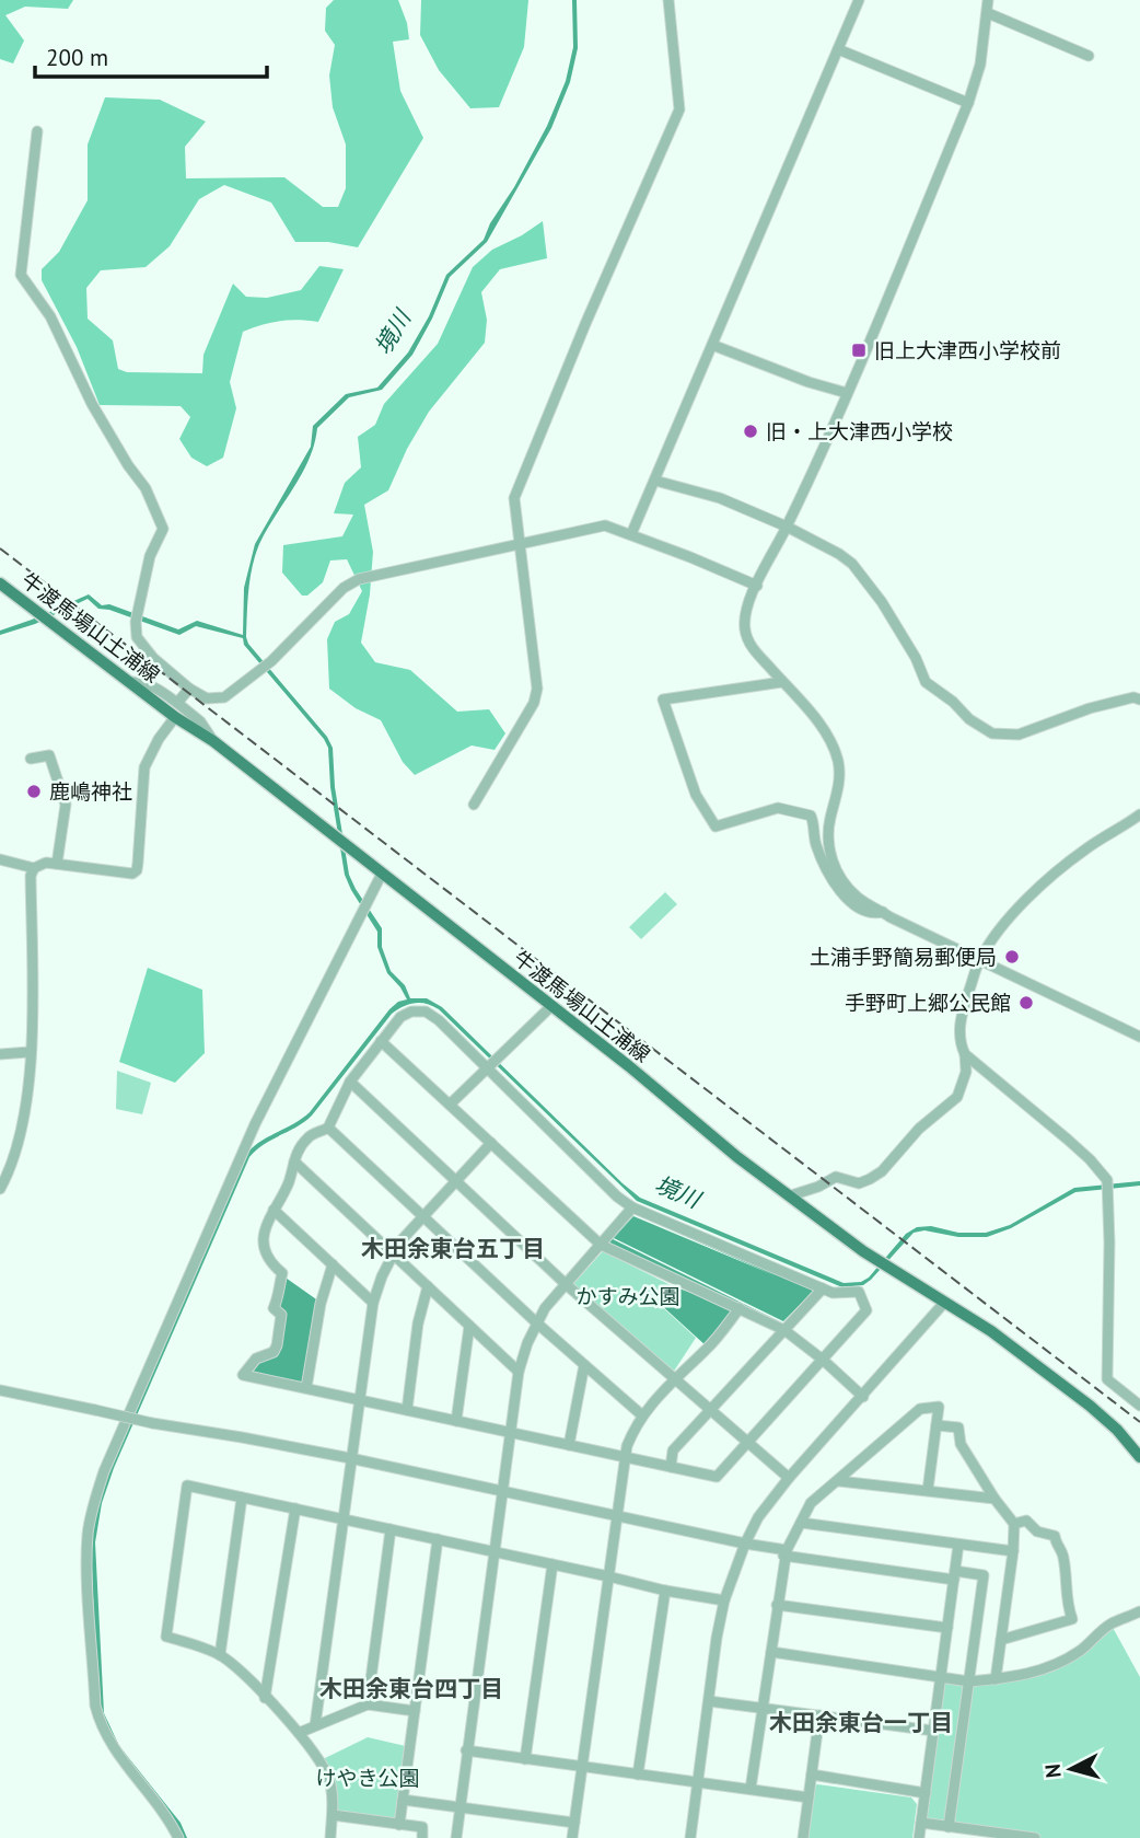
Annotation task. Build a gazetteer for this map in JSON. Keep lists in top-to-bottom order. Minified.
{"streets":{"main road":["牛渡馬場山土浦線"]},"districts":["木田余東台五丁目","木田余東台四丁目","木田余東台一丁目"],"water":["境川"],"parks":["かすみ公園","けやき公園"],"places":{"transit":["旧上大津西小学校前"],"other":["旧・上大津西小学校","鹿嶋神社","土浦手野簡易郵便局","手野町上郷公民館"]},"scale_bar":"200 m","north":"left"}
